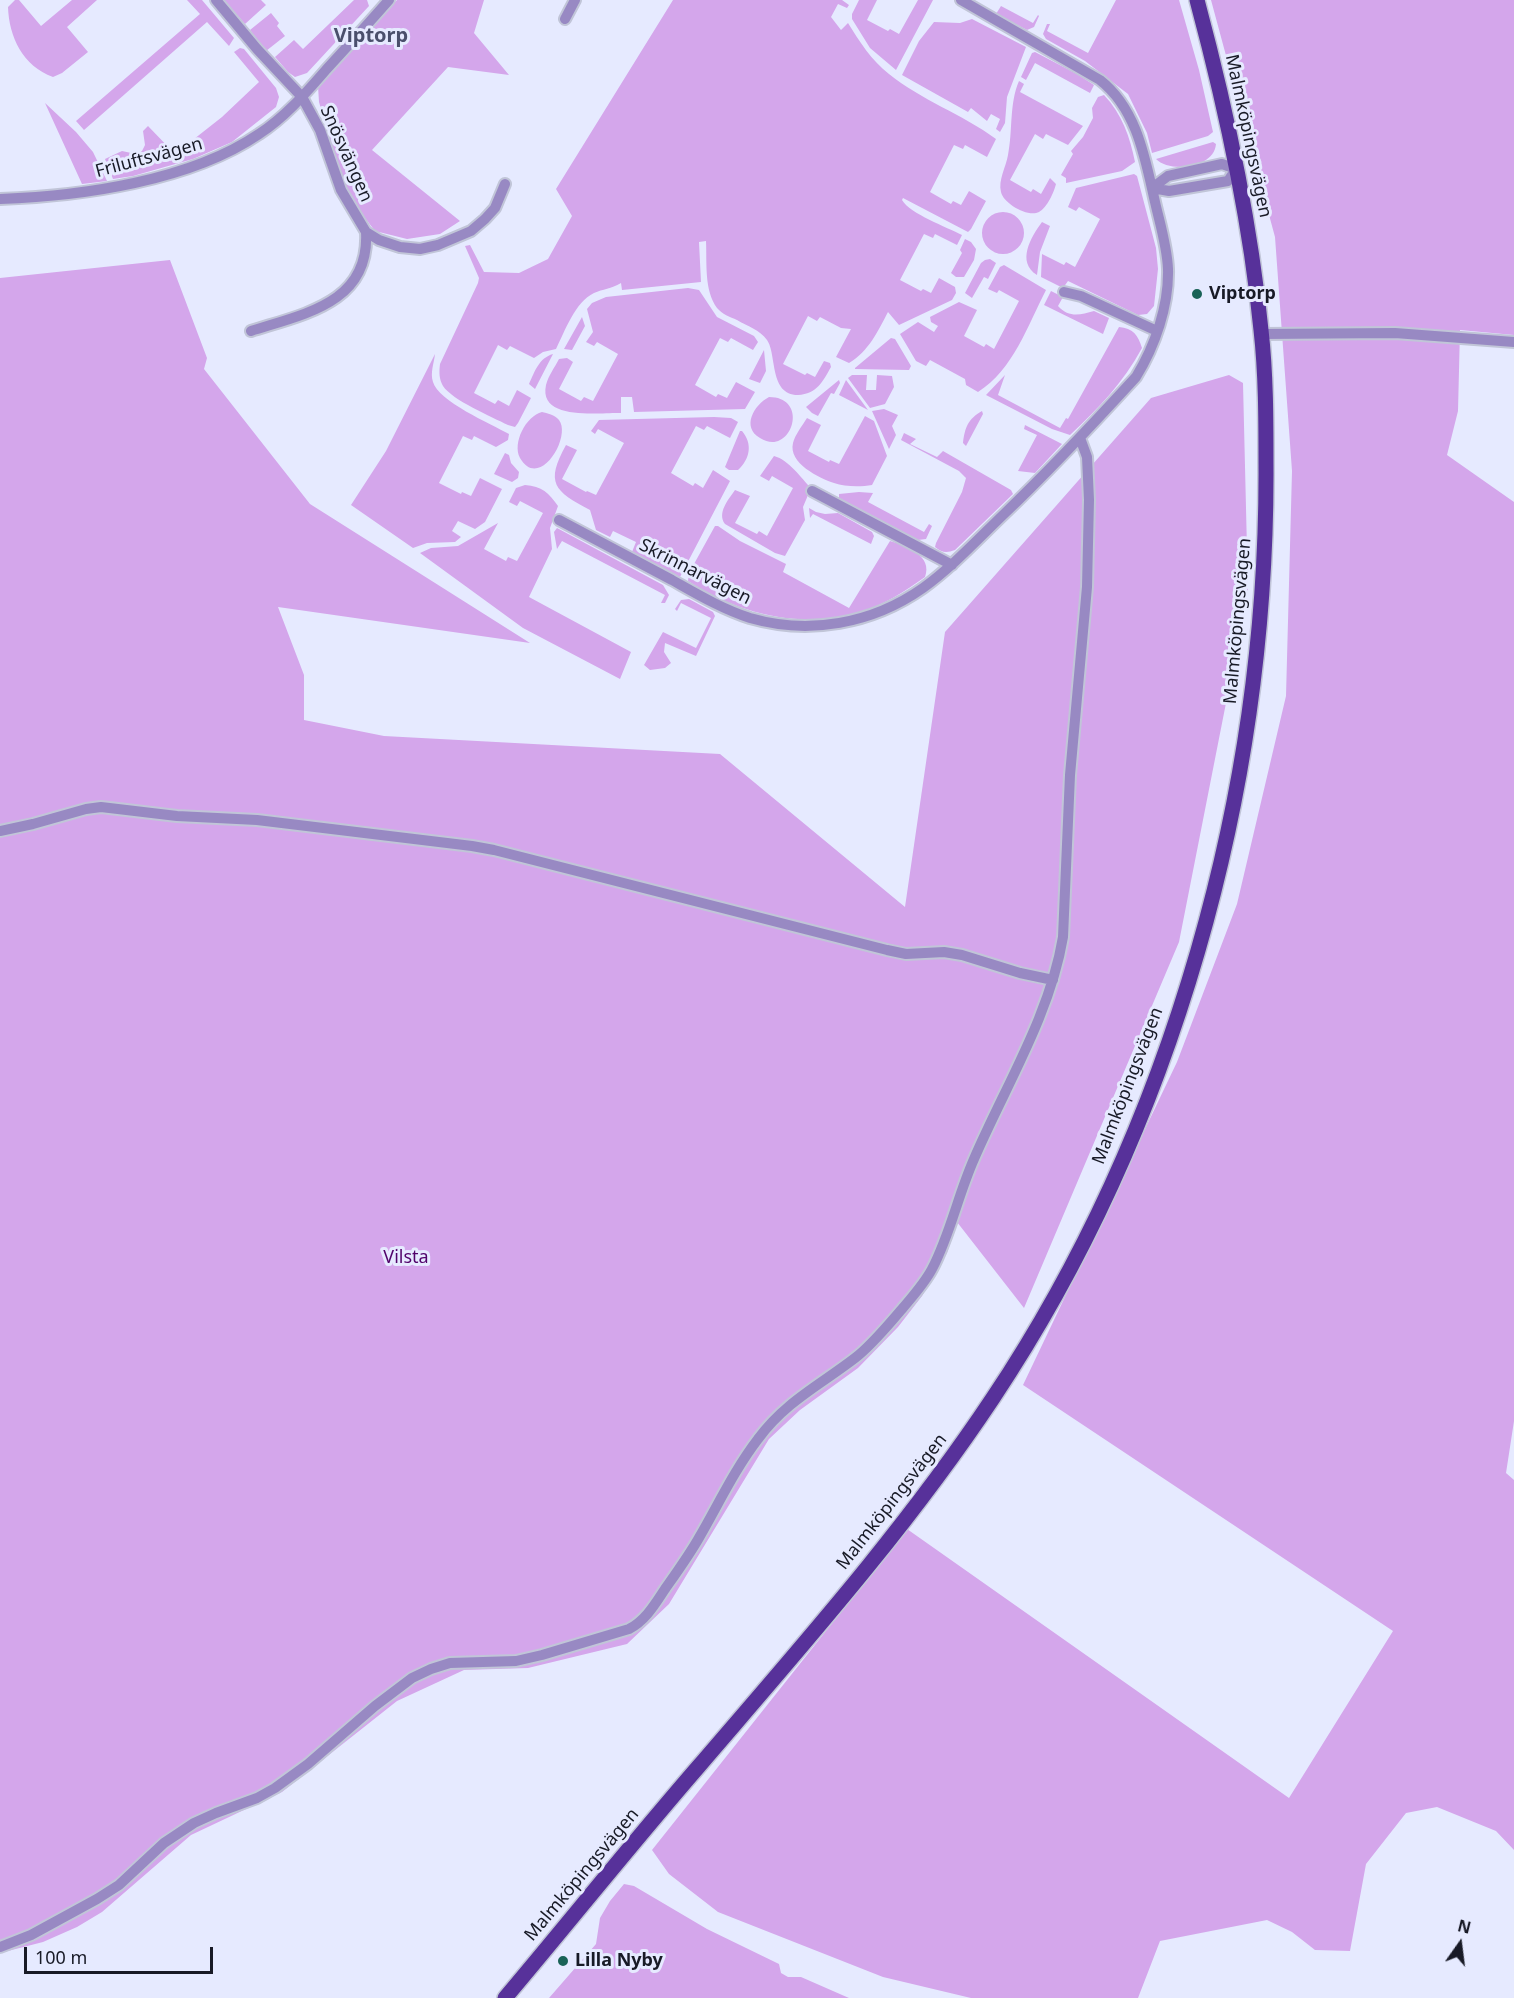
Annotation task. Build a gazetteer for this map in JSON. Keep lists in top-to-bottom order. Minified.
{"streets":{"main road":["Malmköpingsvägen"],"street":["Snösvängen","Friluftsvägen","Skrinnarvägen"]},"crossings":[["Snösvängen","Friluftsvägen"]],"districts":["Viptorp"],"parks":["Vilsta"],"places":["Viptorp","Lilla Nyby"],"scale_bar":"100 m","north":"top"}
